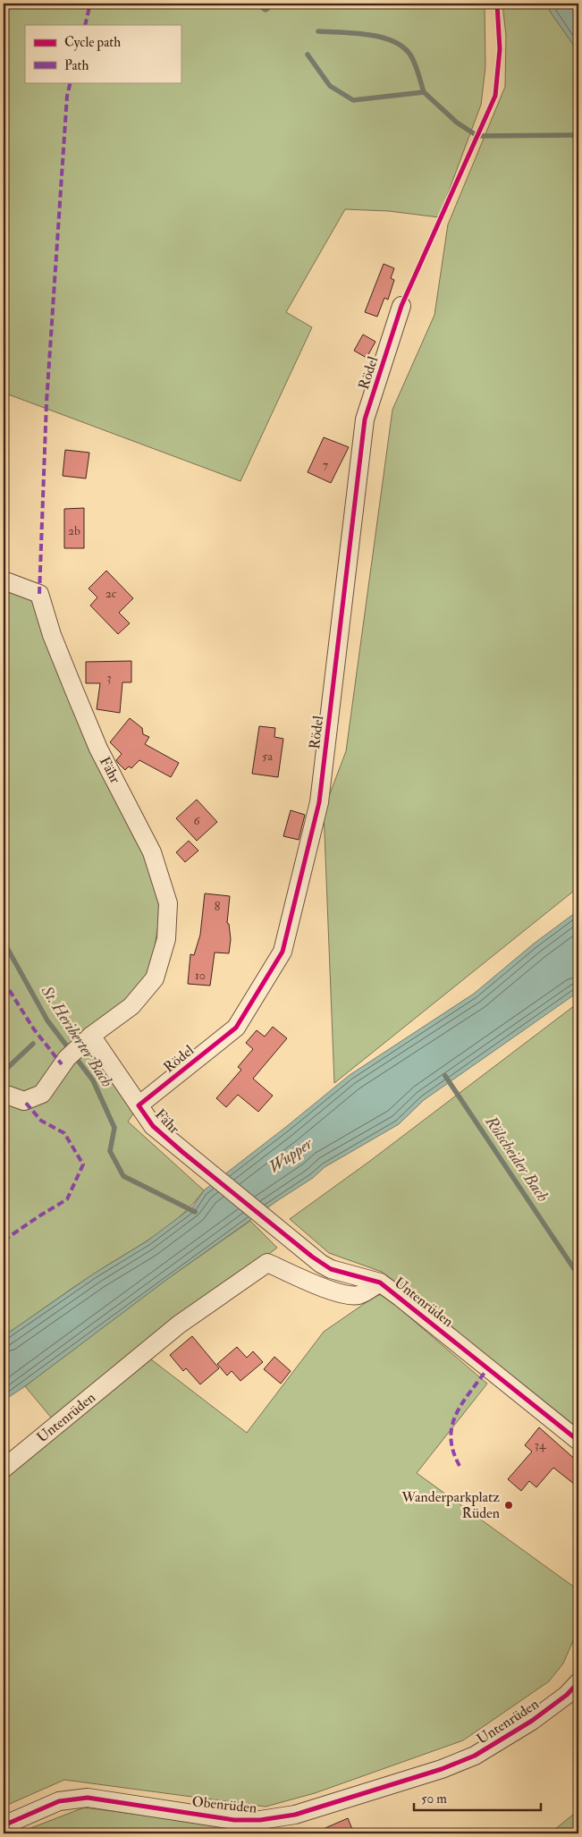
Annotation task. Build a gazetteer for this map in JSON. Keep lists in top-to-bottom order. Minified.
{"streets":{"street":["Rödel","Fähr","Untenrüden","Obenrüden"]},"crossings":[["Rödel","Fähr"],["Fähr","Untenrüden"],["Untenrüden","Obenrüden"]],"water":["St. Heriberter Bach","Wupper","Rölscheider Bach"],"places":["Wanderparkplatz Rüden"],"house_numbers":["7","2b","2c","3","5a","6","8","10","34"],"legend":["Cycle path","Path"],"scale_bar":"50 m"}
